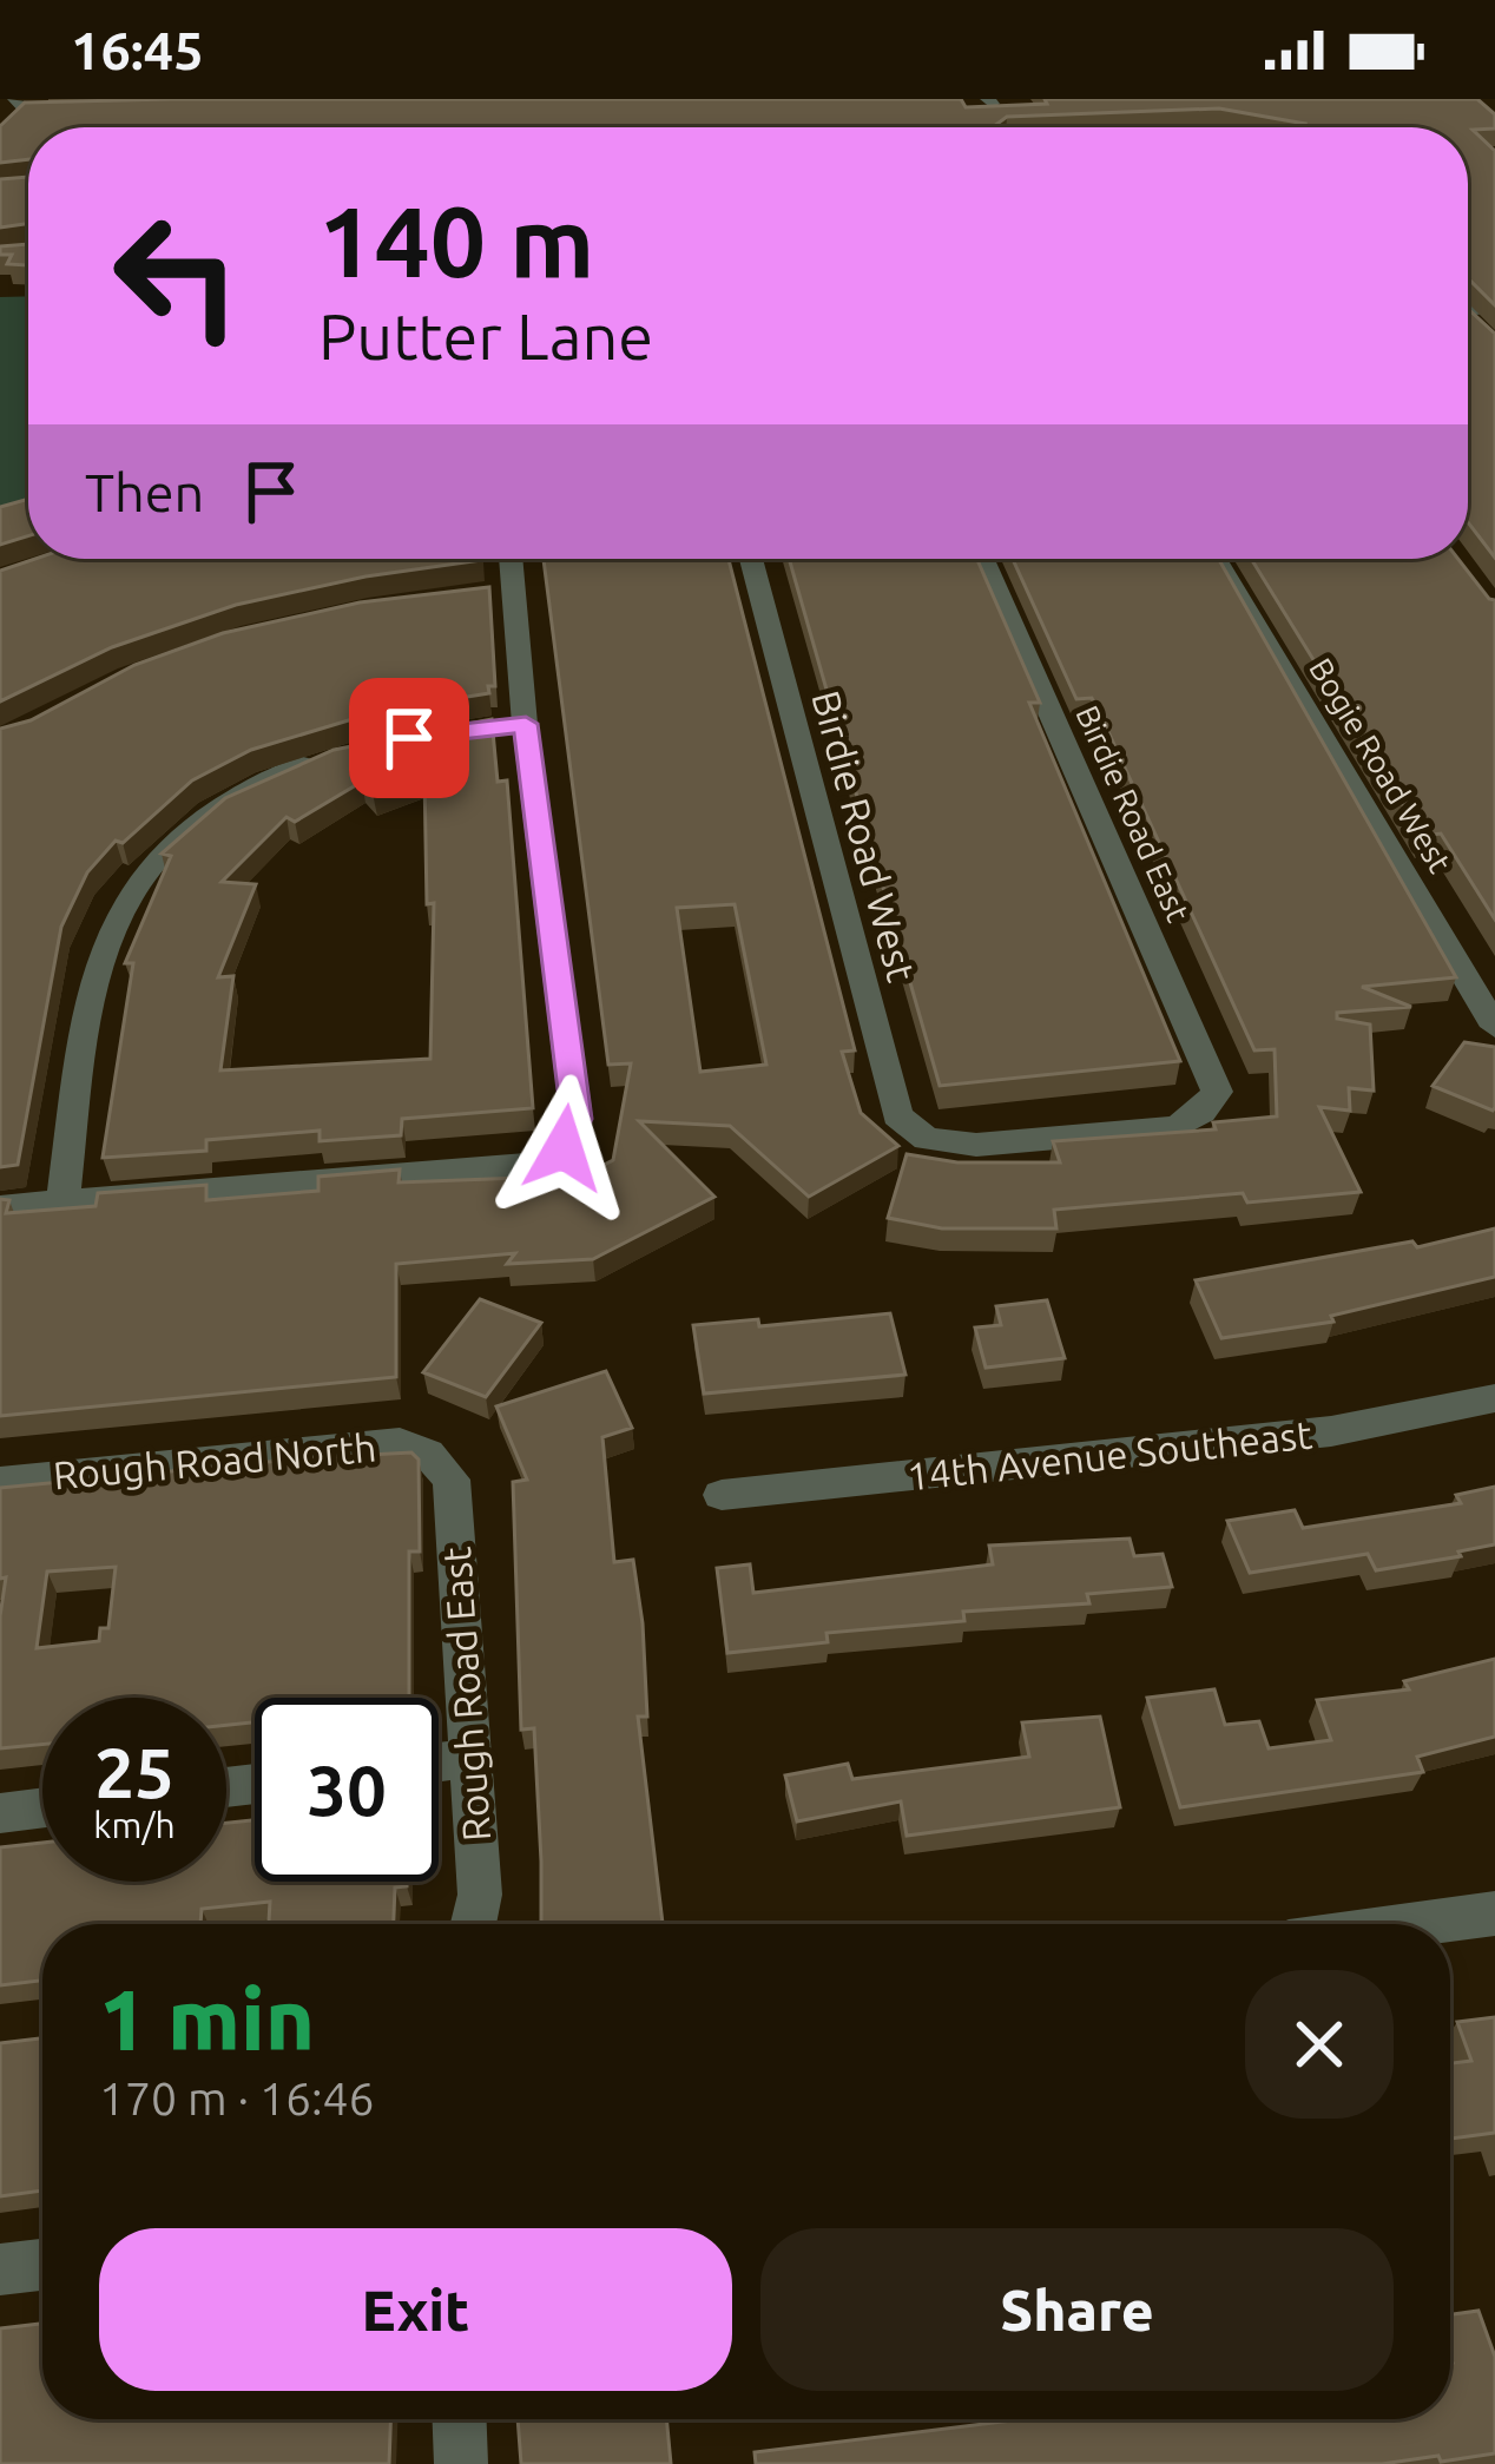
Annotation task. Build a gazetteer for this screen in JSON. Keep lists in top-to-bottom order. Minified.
{"streets":{"street":["Bogie Road West","Birdie Road East","Birdie Road West","14th Avenue Southeast","Rough Road North","Rough Road East"]},"crossings":[["Birdie Road East","Birdie Road West"],["Rough Road North","Rough Road East"]],"page":{"status":"16:45","turn":["140 m","Putter Lane"],"then":"Then","speed":"25 km/h","limit":"30","heading":["1 min","170 m · 16:46"],"buttons":["Exit","Share"]}}
